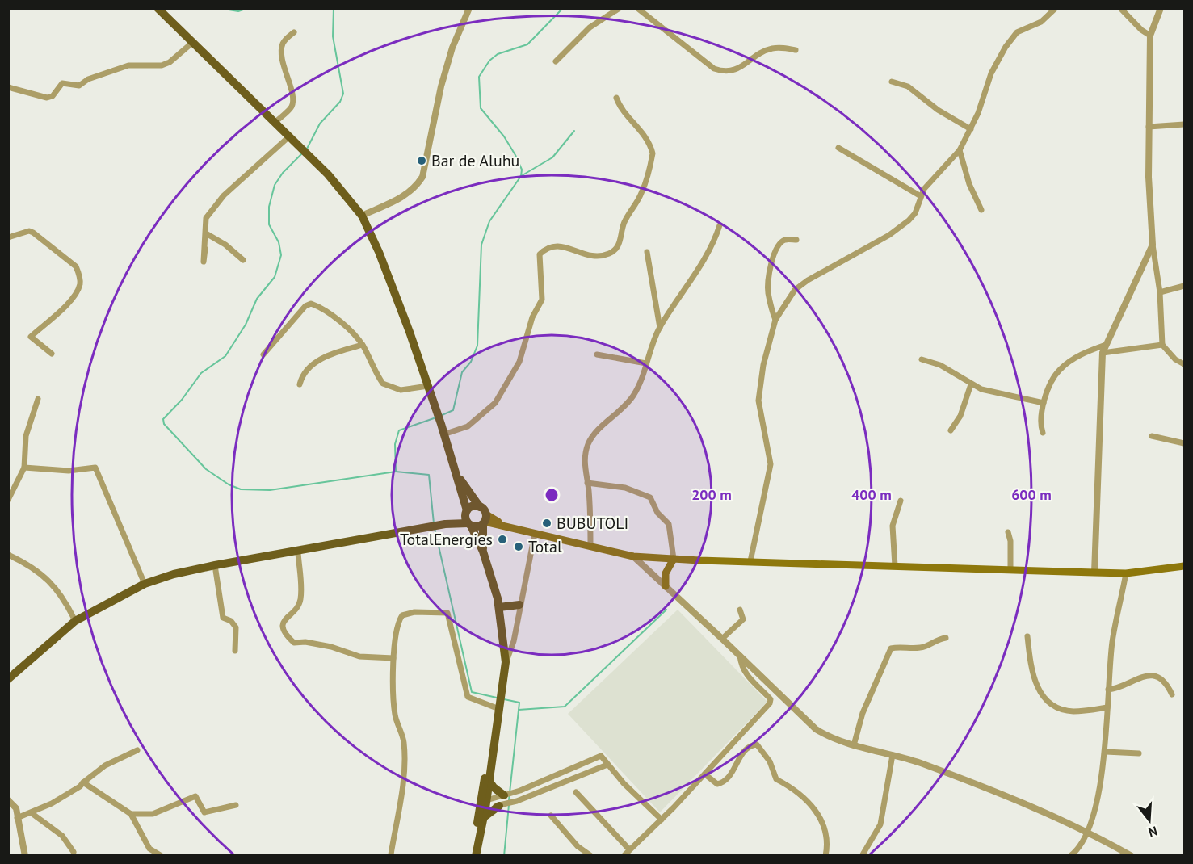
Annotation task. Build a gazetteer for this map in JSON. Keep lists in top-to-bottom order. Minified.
{"places":["Bar de Aluhu","BUBUTOLI","TotalEnergies","Total"],"north":"bottom","rings":["200 m","400 m","600 m"]}
